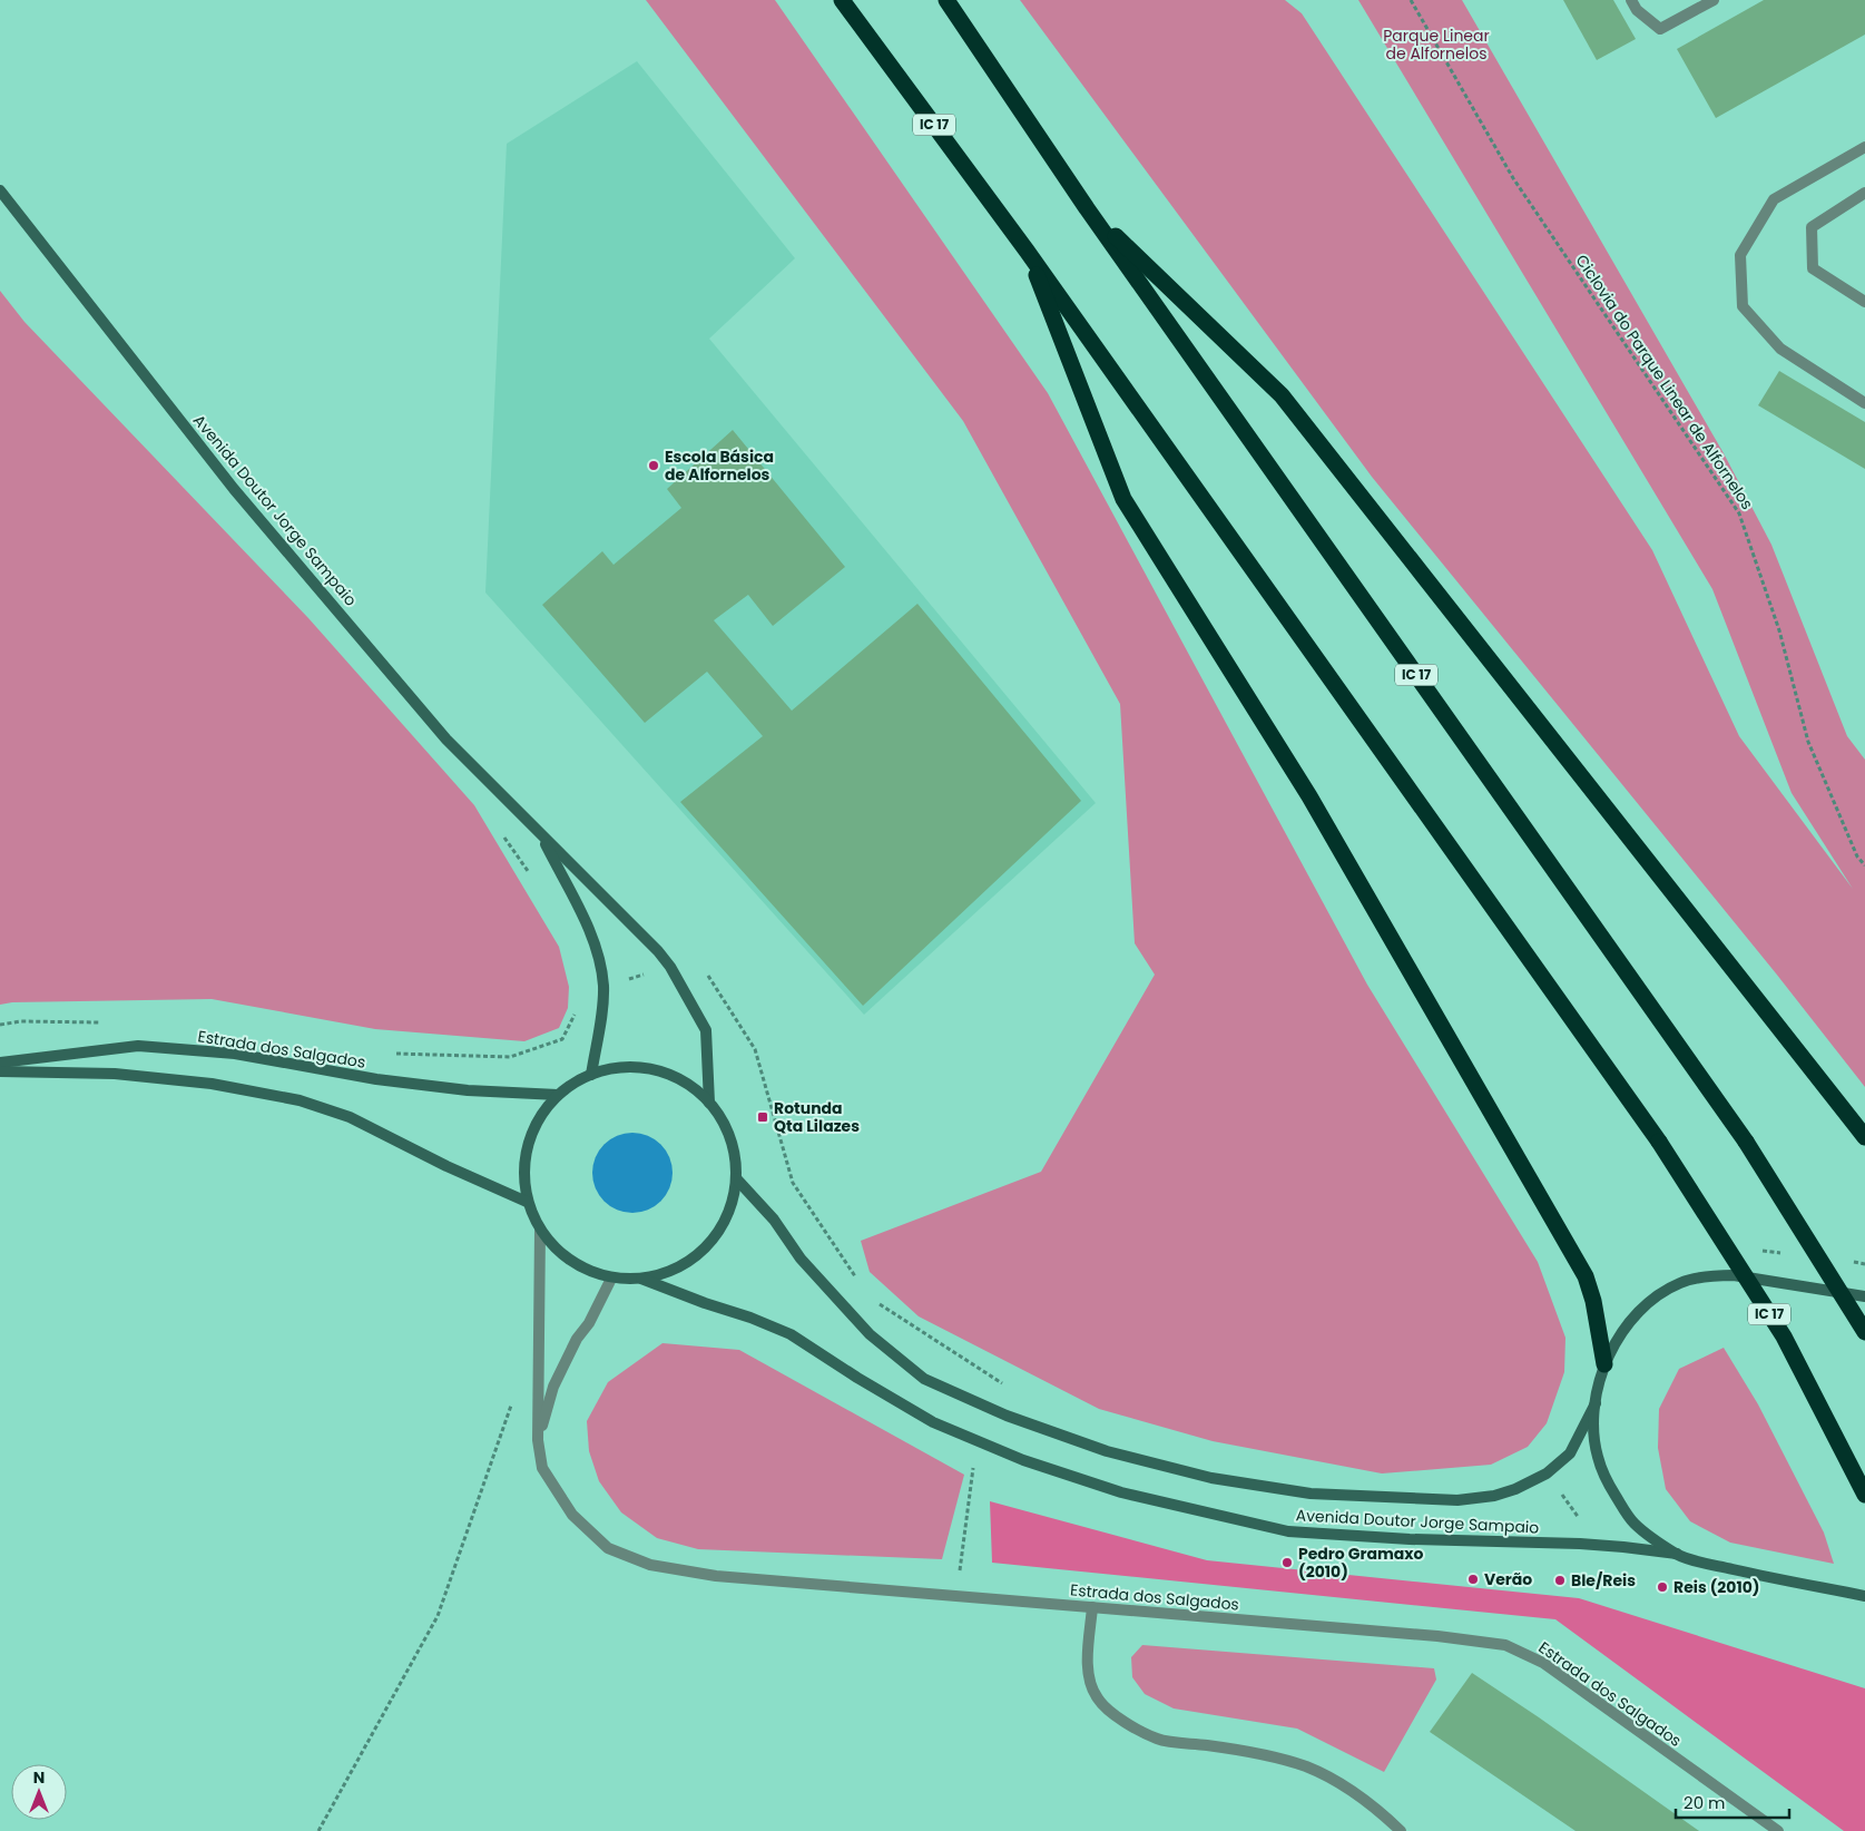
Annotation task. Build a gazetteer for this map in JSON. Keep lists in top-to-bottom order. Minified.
{"streets":{"highway":["IC 17"],"main road":["Avenida Doutor Jorge Sampaio","Estrada dos Salgados"],"path":["Ciclovia do Parque Linear de Alfornelos"]},"parks":["Parque Linear de Alfornelos"],"places":{"other":["Escola Básica de Alfornelos","Pedro Gramaxo (2010)","Verão","Ble/Reis","Reis (2010)"],"transit":["Rotunda Qta Lilazes"]},"scale_bar":"20 m","north":"top"}
